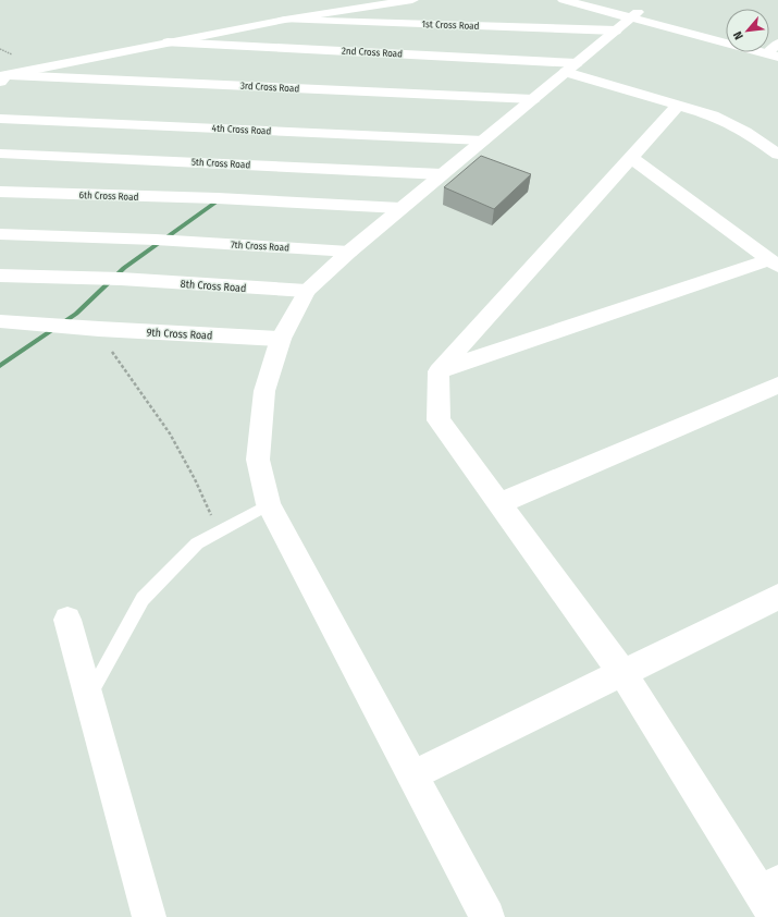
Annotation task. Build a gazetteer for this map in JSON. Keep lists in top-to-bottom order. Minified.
{"streets":{"street":["1st Cross Road","2nd Cross Road","3rd Cross Road","4th Cross Road","5th Cross Road","6th Cross Road","7th Cross Road","8th Cross Road","9th Cross Road"]},"north":"bottom left"}
